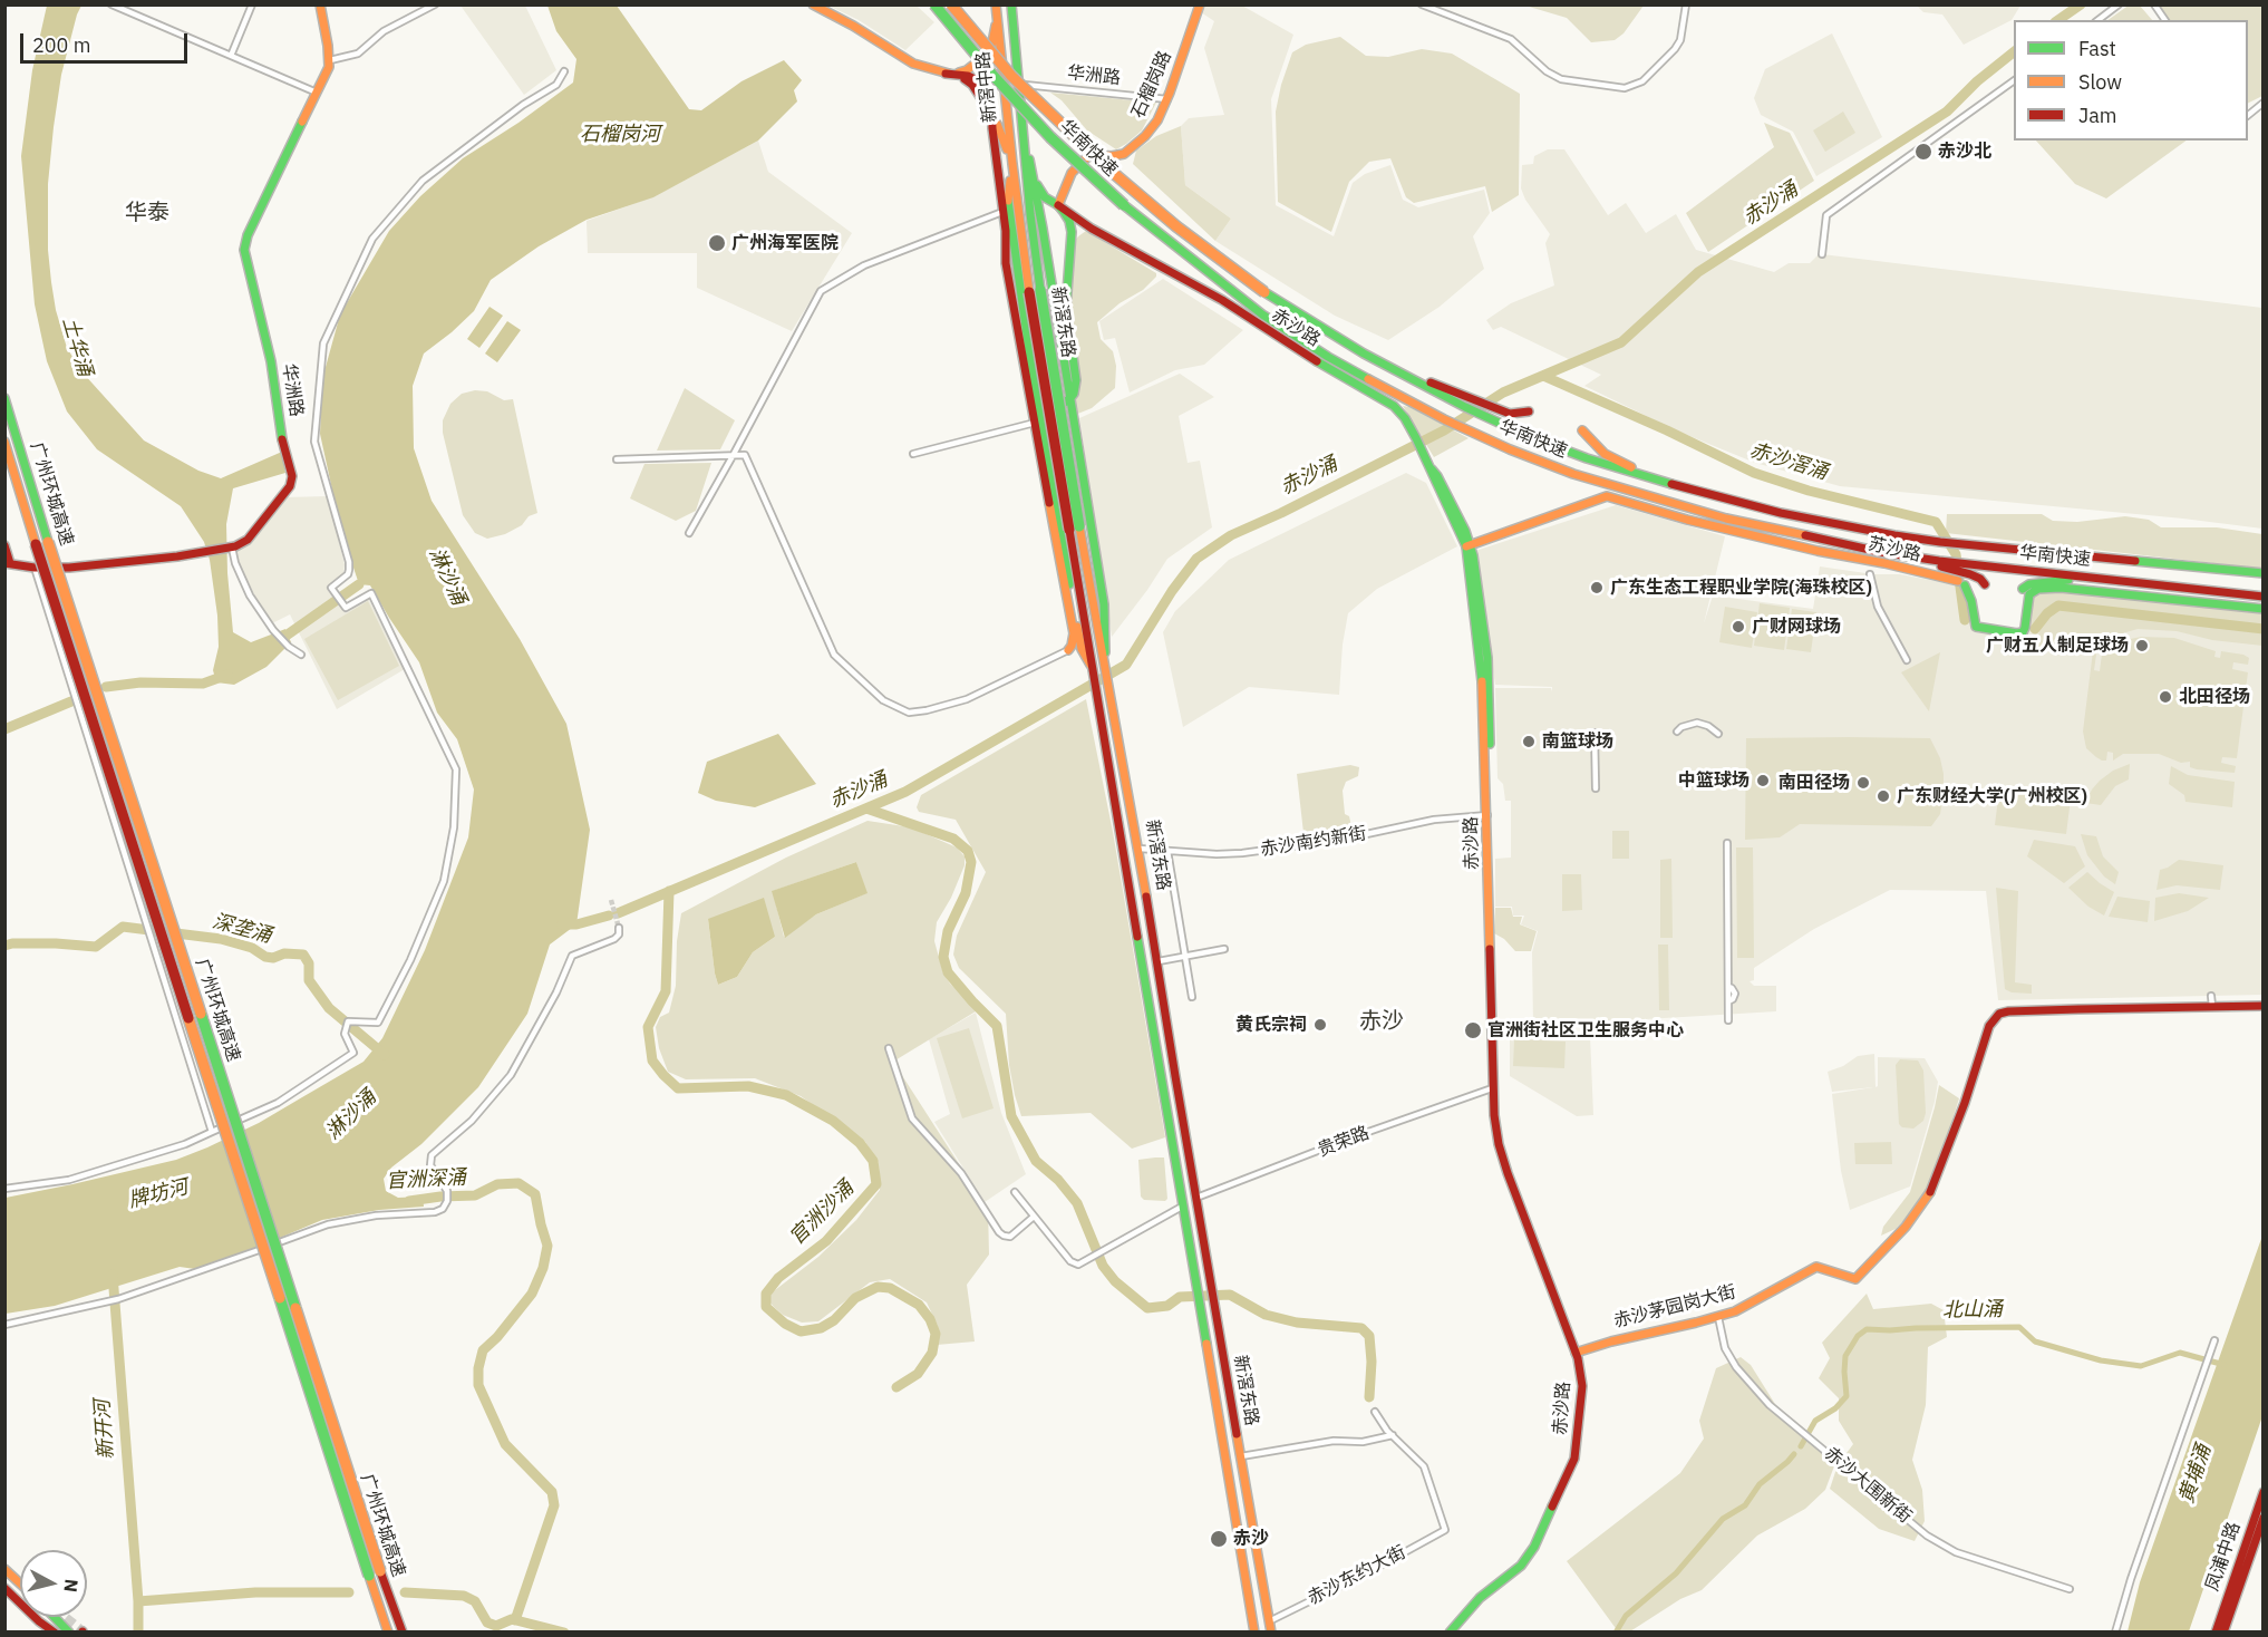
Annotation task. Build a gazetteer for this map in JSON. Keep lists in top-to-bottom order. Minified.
{"streets":{"main road":["华洲路","石榴岗路","新滘中路","华南快速","新滘东路","赤沙路","广州环城高速","苏沙路","赤沙茅园岗大街","凤浦中路"],"street":["赤沙南约新街","贵荣路","赤沙大围新街","赤沙东约大街"]},"crossings":[["华洲路","石榴岗路"],["华洲路","新滘中路"],["华洲路","新滘东路"],["石榴岗路","赤沙路"],["新滘中路","新滘东路"],["新滘东路","赤沙南约新街"],["新滘东路","贵荣路"],["新滘东路","赤沙东约大街"],["赤沙路","苏沙路"],["赤沙路","赤沙南约新街"],["赤沙路","贵荣路"],["赤沙路","赤沙茅园岗大街"],["赤沙茅园岗大街","赤沙大围新街"]],"districts":["华泰","赤沙"],"water":["石榴岗河","赤沙涌","土华涌","赤沙滘涌","淋沙涌","深垄涌","官洲深涌","牌坊河","官洲沙涌","北山涌","新开河","黄埔涌"],"places":["赤沙北","广州海军医院","广东生态工程职业学院(海珠校区)","广财网球场","广财五人制足球场","北田径场","南篮球场","中篮球场","南田径场","广东财经大学(广州校区)","黄氏宗祠","官洲街社区卫生服务中心","赤沙"],"legend":["Fast","Slow","Jam"],"scale_bar":"200 m","north":"right"}
